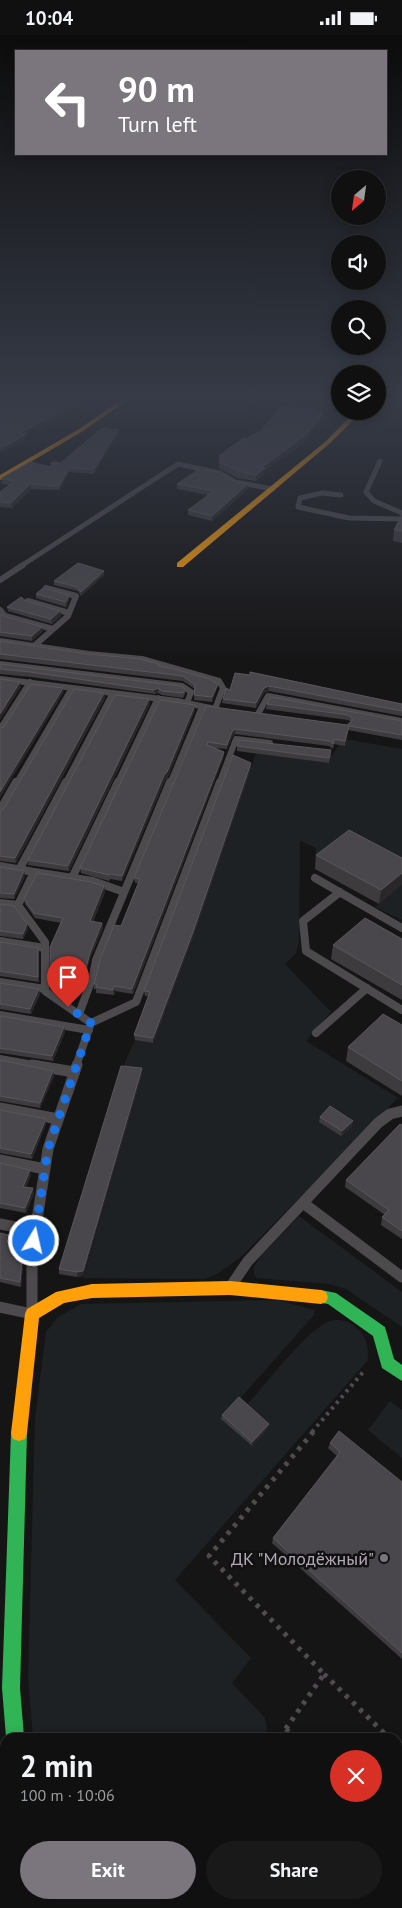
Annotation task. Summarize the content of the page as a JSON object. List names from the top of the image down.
{
  "places": ["ДК \"Молодёжный\""],
  "north": "bottom left",
  "page": {
    "status": "10:04",
    "turn": ["90 m", "Turn left"],
    "heading": ["2 min", "100 m · 10:06"],
    "buttons": ["Exit", "Share"]
  }
}
